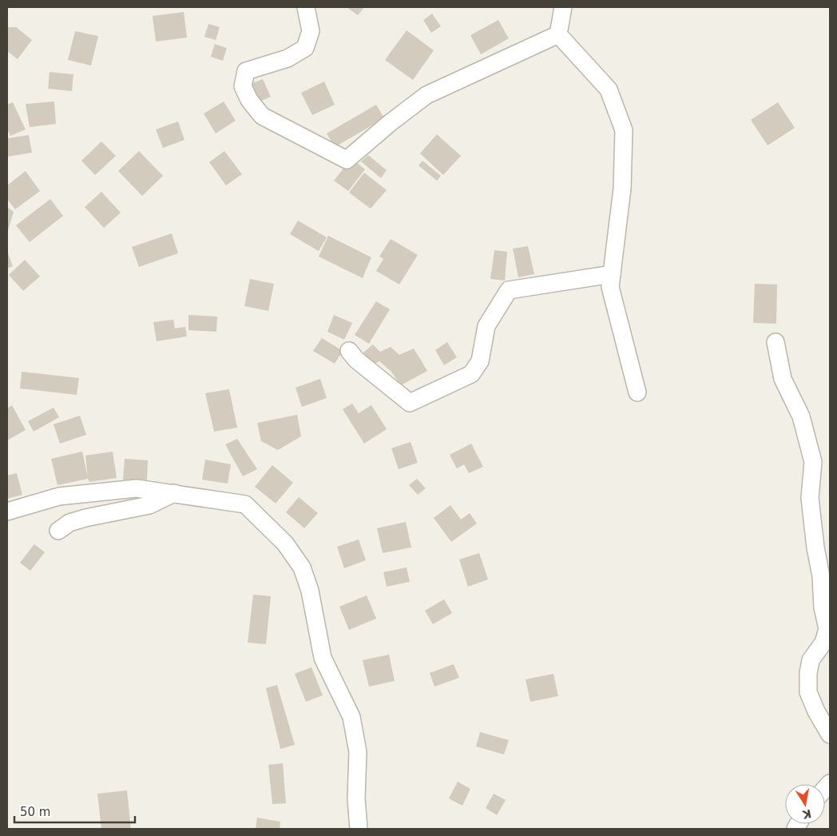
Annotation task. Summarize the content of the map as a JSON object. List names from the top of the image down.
{
  "scale_bar": "50 m",
  "north": "bottom"
}
